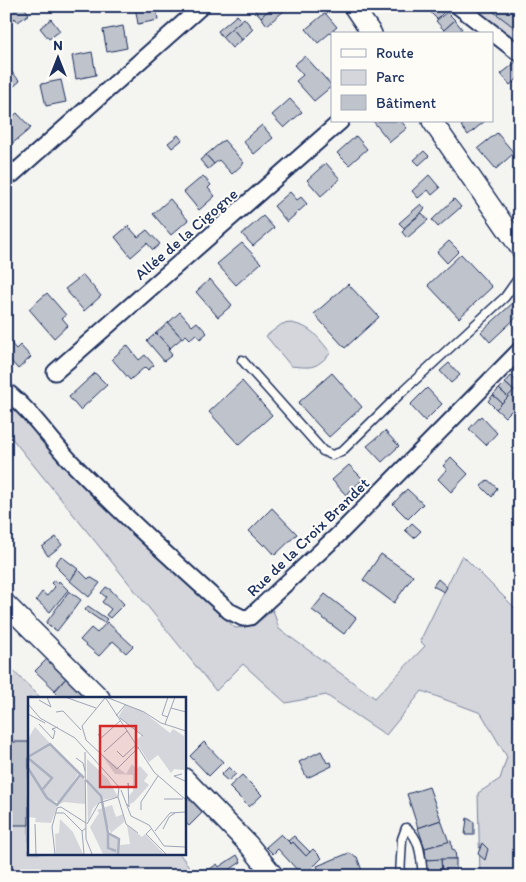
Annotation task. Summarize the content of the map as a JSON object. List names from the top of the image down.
{
  "streets": {
    "street": ["Allée de la Cigogne", "Rue de la Croix Brandet"]
  },
  "legend": ["Route", "Parc", "Bâtiment"],
  "north": "top"
}
